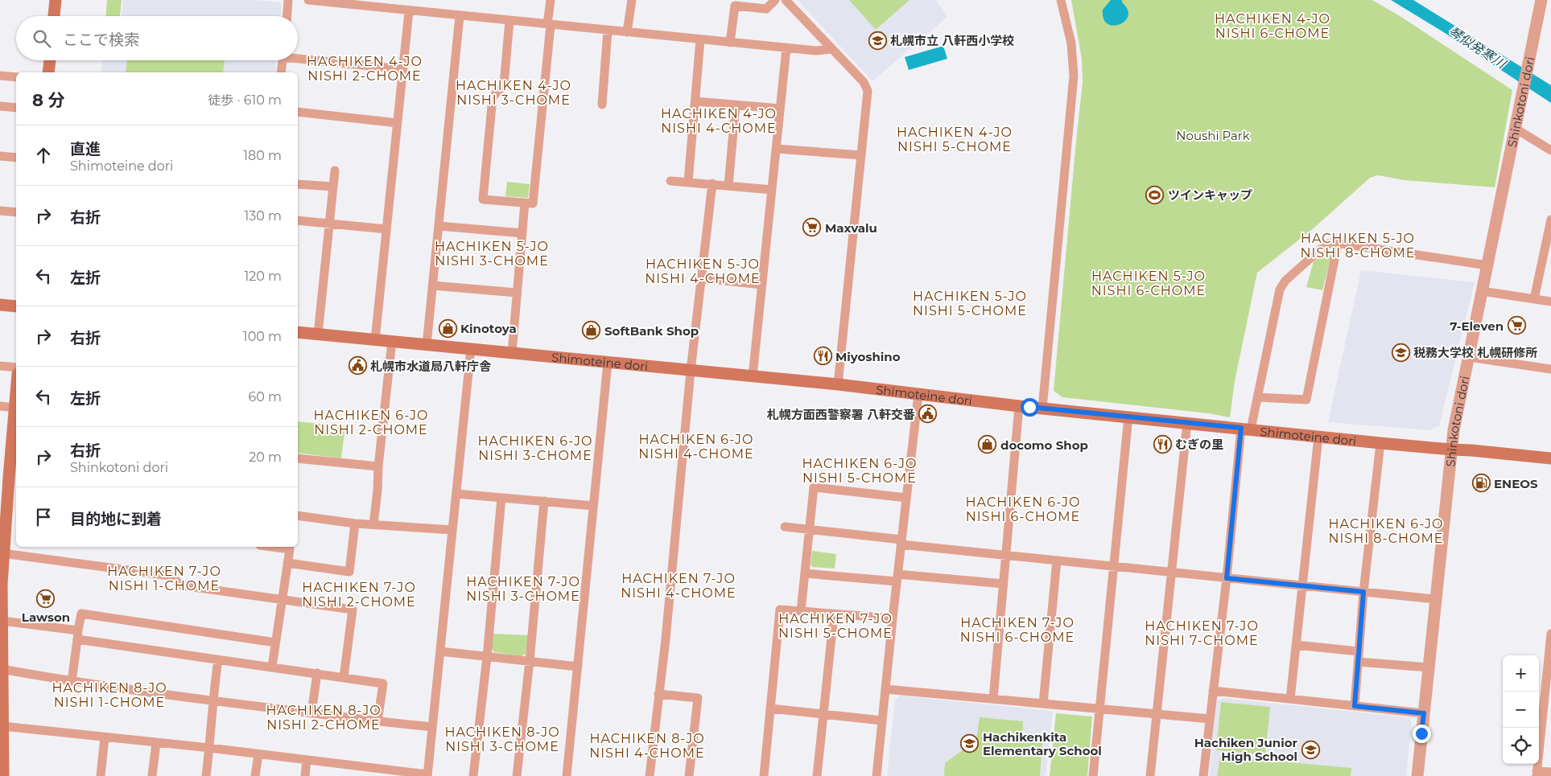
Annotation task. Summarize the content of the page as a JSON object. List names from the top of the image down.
{
  "streets": {
    "main road": ["Shimoteine dori"],
    "street": ["Shinkotoni dori"]
  },
  "crossings": [
    ["Shinkotoni dori", "Shimoteine dori"]
  ],
  "districts": [
    "HACHIKEN 4-JO NISHI 6-CHOME",
    "HACHIKEN 4-JO NISHI 2-CHOME",
    "HACHIKEN 4-JO NISHI 3-CHOME",
    "HACHIKEN 4-JO NISHI 4-CHOME",
    "HACHIKEN 4-JO NISHI 5-CHOME",
    "HACHIKEN 5-JO NISHI 8-CHOME",
    "HACHIKEN 5-JO NISHI 3-CHOME",
    "HACHIKEN 5-JO NISHI 4-CHOME",
    "HACHIKEN 5-JO NISHI 6-CHOME",
    "HACHIKEN 5-JO NISHI 5-CHOME",
    "HACHIKEN 6-JO NISHI 2-CHOME",
    "HACHIKEN 6-JO NISHI 4-CHOME",
    "HACHIKEN 6-JO NISHI 3-CHOME",
    "HACHIKEN 6-JO NISHI 5-CHOME",
    "HACHIKEN 6-JO NISHI 6-CHOME",
    "HACHIKEN 6-JO NISHI 8-CHOME",
    "HACHIKEN 7-JO NISHI 1-CHOME",
    "HACHIKEN 7-JO NISHI 4-CHOME",
    "HACHIKEN 7-JO NISHI 3-CHOME",
    "HACHIKEN 7-JO NISHI 2-CHOME",
    "HACHIKEN 7-JO NISHI 5-CHOME",
    "HACHIKEN 7-JO NISHI 6-CHOME",
    "HACHIKEN 7-JO NISHI 7-CHOME",
    "HACHIKEN 8-JO NISHI 1-CHOME",
    "HACHIKEN 8-JO NISHI 2-CHOME",
    "HACHIKEN 8-JO NISHI 3-CHOME",
    "HACHIKEN 8-JO NISHI 4-CHOME"
  ],
  "water": ["琴似発寒川"],
  "parks": ["Noushi Park"],
  "places": {
    "school or university": [
      "札幌市立 八軒西小学校",
      "税務大学校 札幌研修所",
      "Hachikenkita Elementary School",
      "Hachiken Junior High School"
    ],
    "sports": ["ツインキャップ"],
    "supermarket": ["Maxvalu", "7-Eleven", "Lawson"],
    "shop": ["Kinotoya", "SoftBank Shop", "docomo Shop"],
    "restaurant": ["Miyoshino", "むぎの里"],
    "public building": ["札幌市水道局八軒庁舎", "札幌方面西警察署 八軒交番"],
    "fuel station": ["ENEOS"]
  },
  "page": {
    "search": "ここで検索",
    "heading": ["8 分", "徒歩 · 610 m"],
    "list": [
      ["直進", "Shimoteine dori", "180 m"],
      ["右折", "130 m"],
      ["左折", "120 m"],
      ["右折", "100 m"],
      ["左折", "60 m"],
      ["右折", "Shinkotoni dori", "20 m"],
      "目的地に到着"
    ],
    "map_buttons": ["+", "−"]
  }
}
